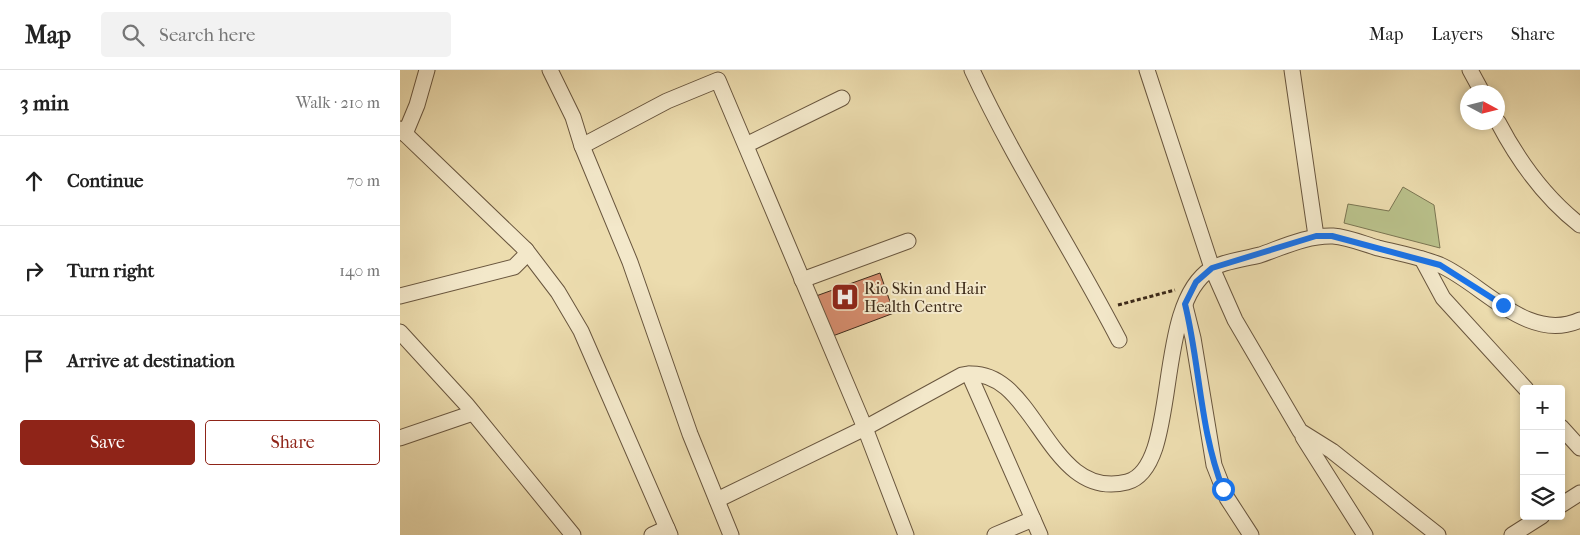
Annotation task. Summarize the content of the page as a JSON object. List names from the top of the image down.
{
  "places": {
    "hospital": ["Rio Skin and Hair Health Centre"]
  },
  "north": "right",
  "page": {
    "header": "Map",
    "search": "Search here",
    "nav": ["Map", "Layers", "Share"],
    "heading": ["3 min", "Walk · 210 m"],
    "list": [
      ["Continue", "70 m"],
      ["Turn right", "140 m"],
      "Arrive at destination"
    ],
    "map_buttons": ["+", "−"],
    "buttons": ["Save", "Share"]
  }
}
